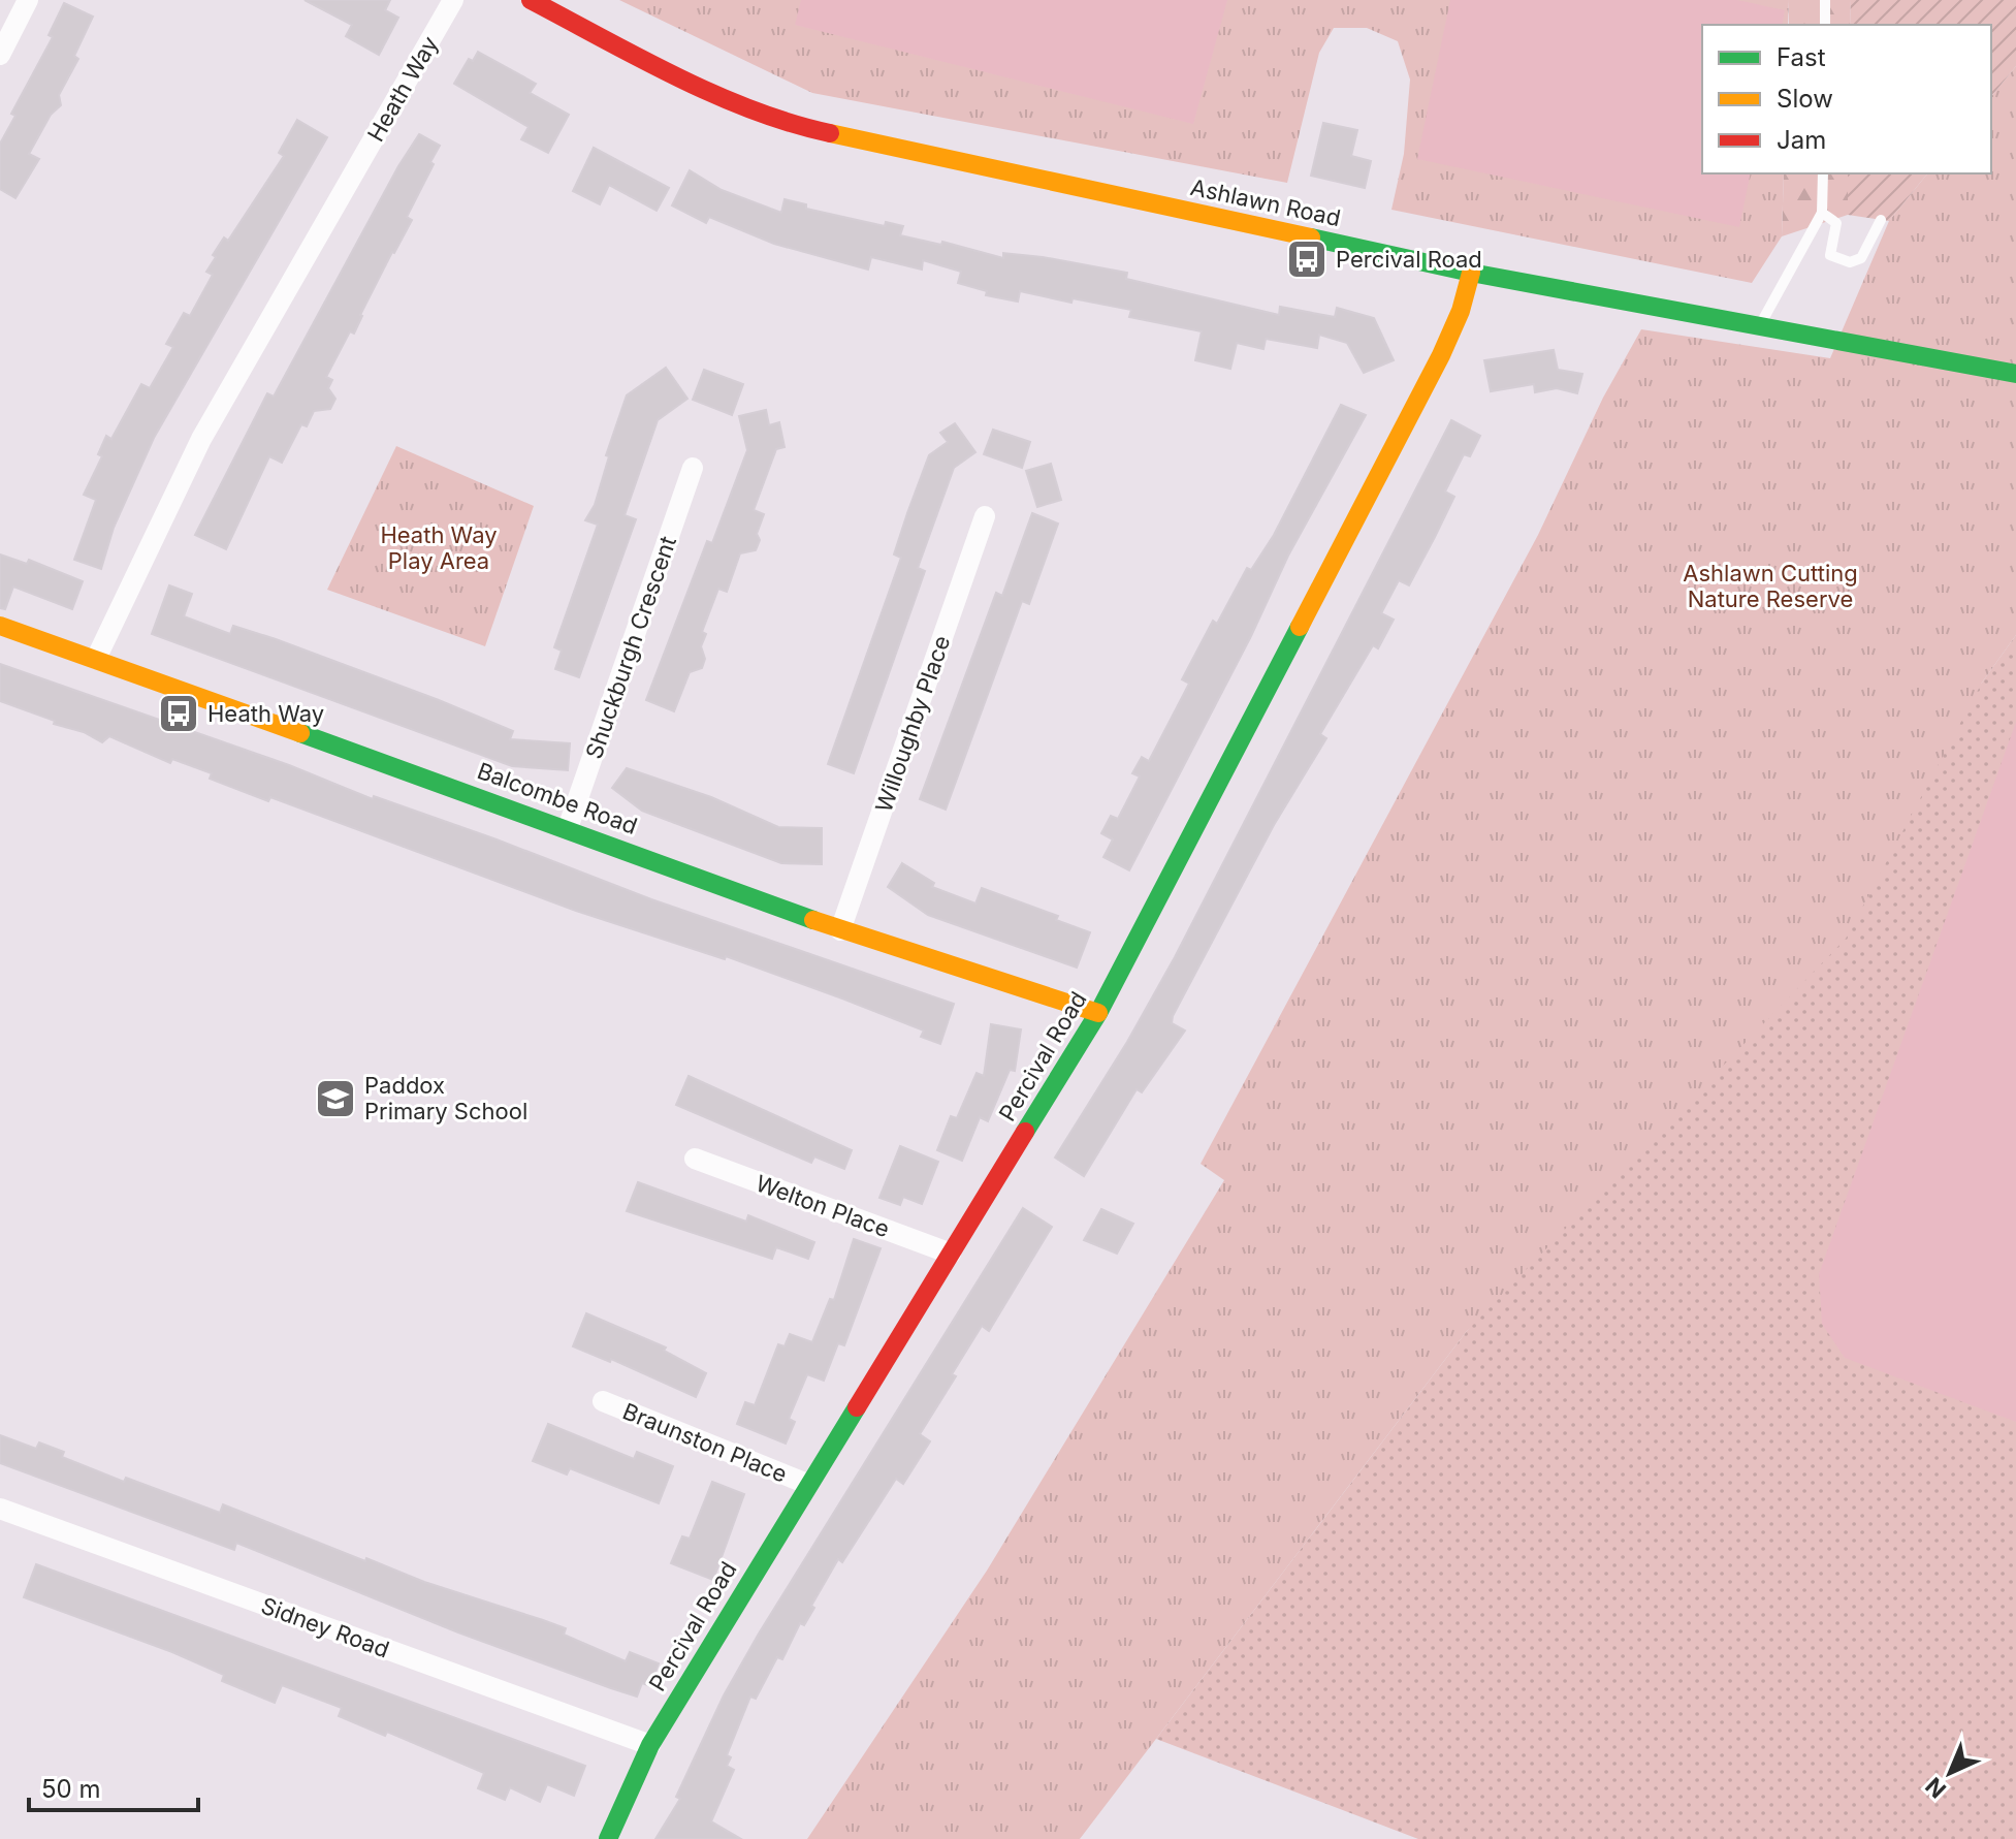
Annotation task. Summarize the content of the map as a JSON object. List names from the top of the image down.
{
  "streets": {
    "street": [
      "Heath Way",
      "Ashlawn Road",
      "Shuckburgh Crescent",
      "Willoughby Place",
      "Balcombe Road",
      "Percival Road",
      "Welton Place",
      "Braunston Place",
      "Sidney Road"
    ]
  },
  "crossings": [
    ["Heath Way", "Balcombe Road"],
    ["Ashlawn Road", "Percival Road"],
    ["Shuckburgh Crescent", "Balcombe Road"],
    ["Willoughby Place", "Balcombe Road"],
    ["Balcombe Road", "Percival Road"],
    ["Percival Road", "Welton Place"],
    ["Percival Road", "Braunston Place"],
    ["Percival Road", "Sidney Road"]
  ],
  "parks": ["Heath Way Play Area", "Ashlawn Cutting Nature Reserve"],
  "places": {
    "bus stop": ["Percival Road", "Heath Way"],
    "school or university": ["Paddox Primary School"]
  },
  "legend": ["Fast", "Slow", "Jam"],
  "scale_bar": "50 m",
  "north": "bottom left"
}
